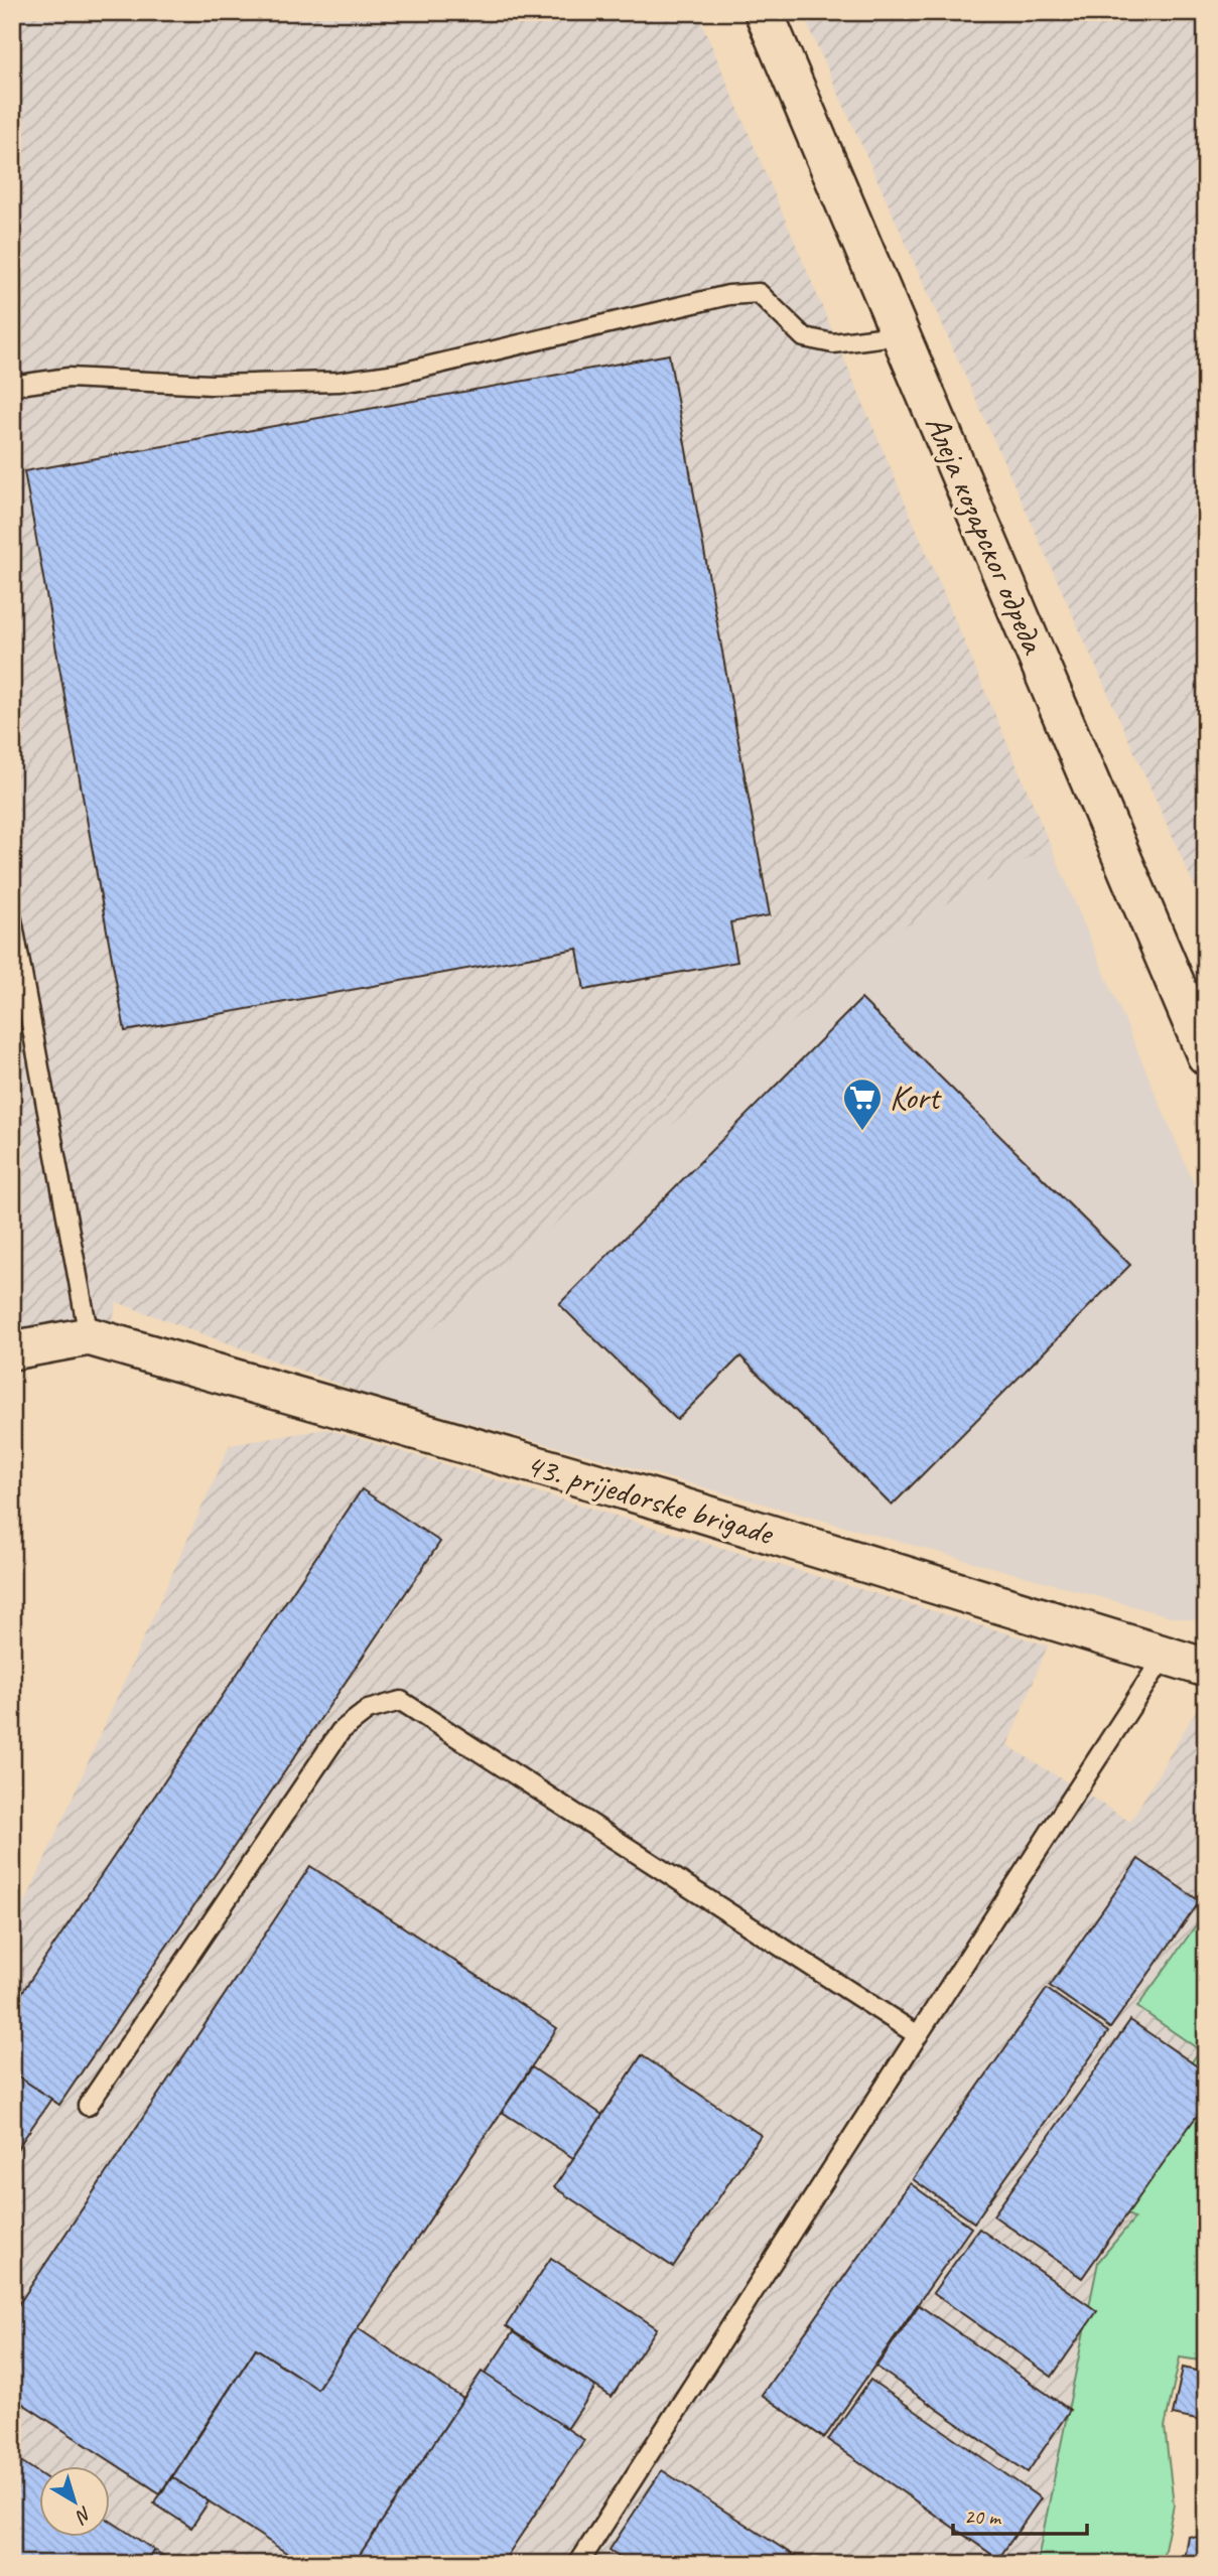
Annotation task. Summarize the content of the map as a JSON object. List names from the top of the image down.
{
  "streets": {
    "street": ["Алеја козарског одреда", "43. prijedorske brigade"]
  },
  "places": {
    "supermarket": ["Kort"]
  },
  "scale_bar": "20 m",
  "north": "bottom right"
}
